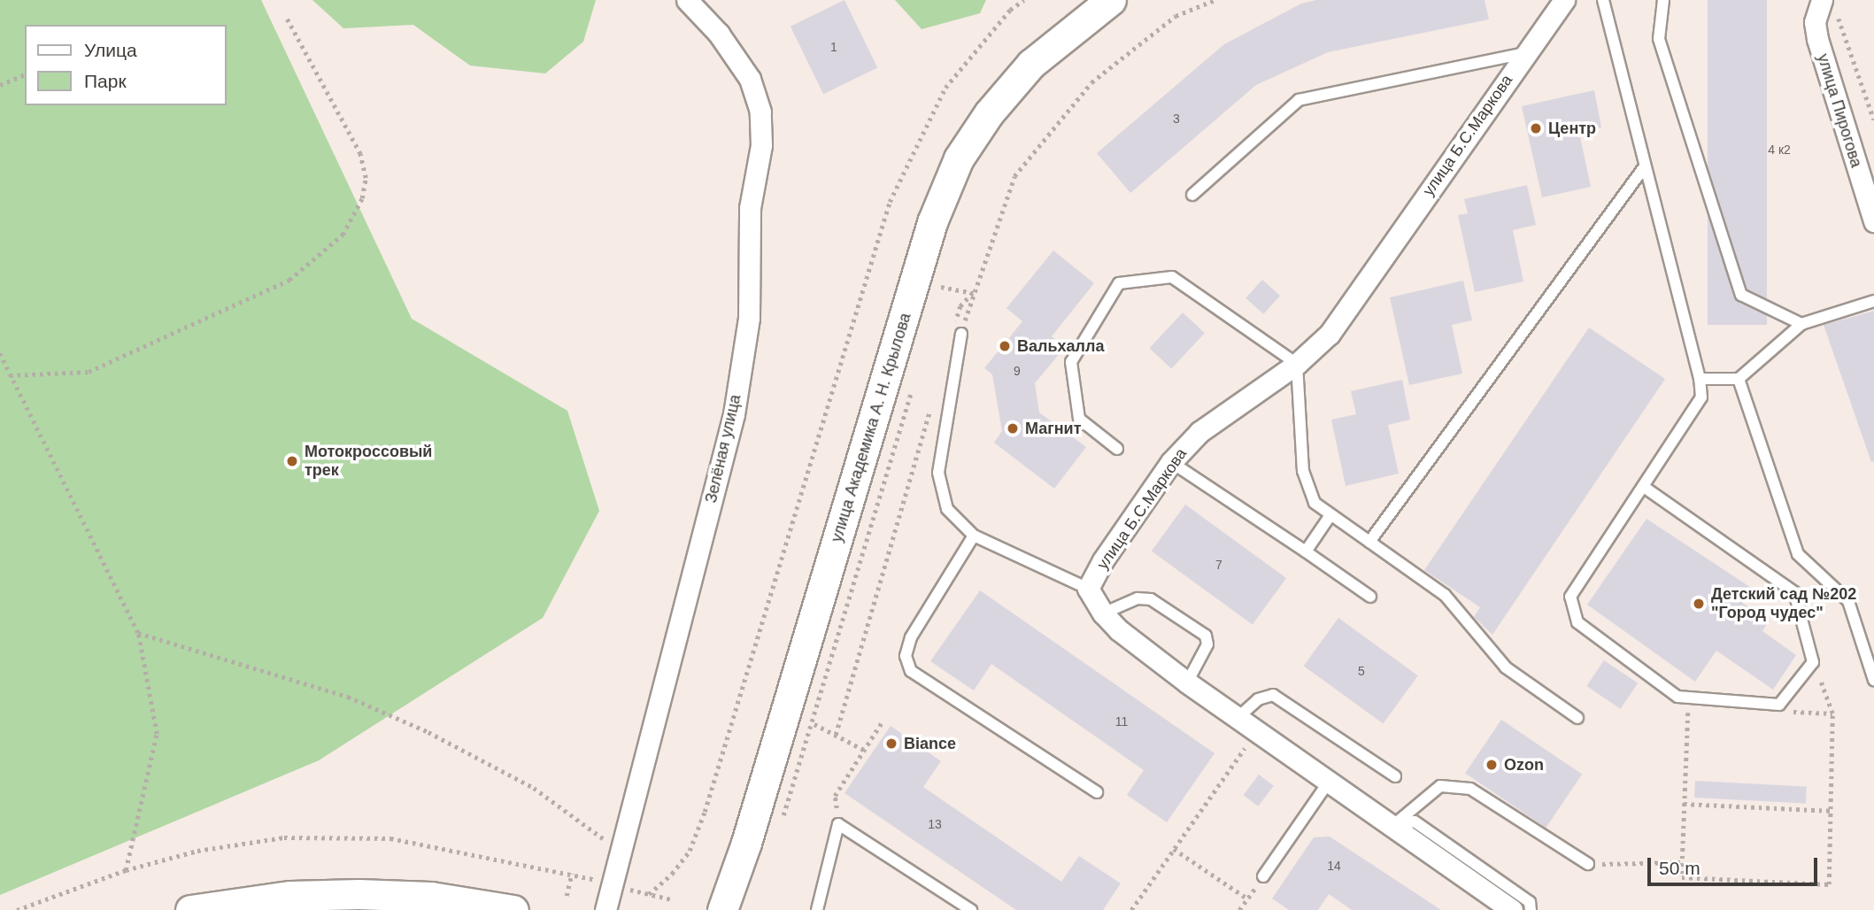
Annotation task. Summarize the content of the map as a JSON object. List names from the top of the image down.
{
  "streets": {
    "main road": ["улица Академика А. Н. Крылова"],
    "street": ["улица Пирогова", "улица Б.С.Маркова", "Зелёная улица"]
  },
  "places": [
    "Центр",
    "Вальхалла",
    "Магнит",
    "Мотокроссовый трек",
    "Детский сад №202 \"Город чудес\"",
    "Biance",
    "Ozon"
  ],
  "house_numbers": [
    "1",
    "3",
    "4 к2",
    "9",
    "7",
    "5",
    "11",
    "13",
    "14"
  ],
  "legend": ["Улица", "Парк"],
  "scale_bar": "50 m"
}
